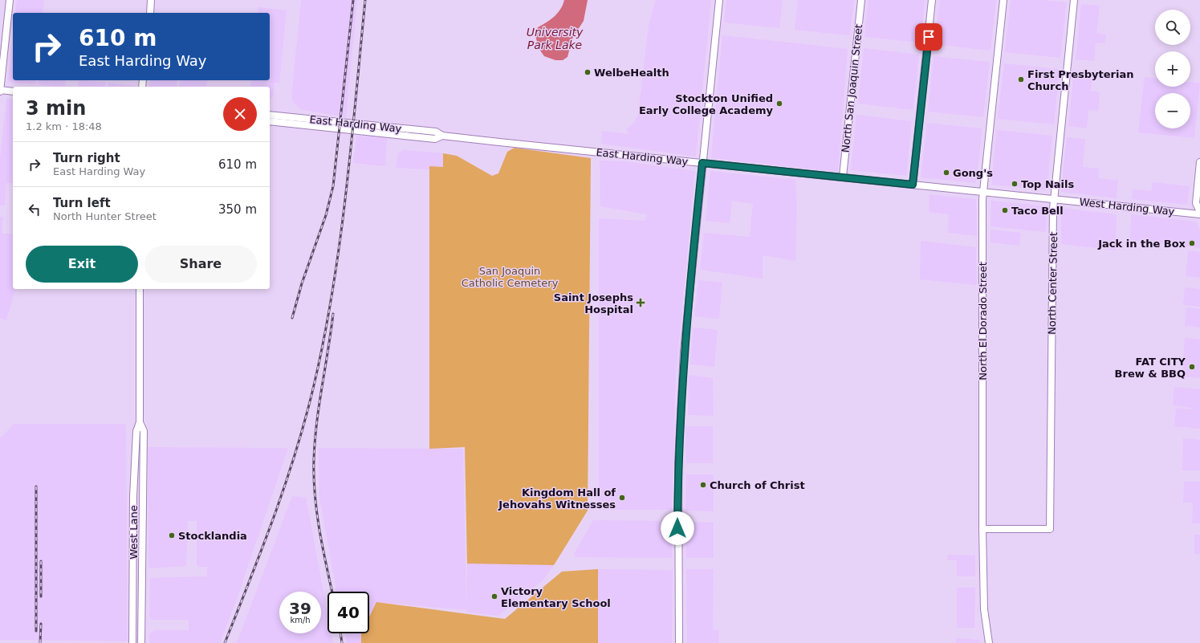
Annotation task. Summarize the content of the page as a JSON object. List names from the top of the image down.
{
  "streets": {
    "street": [
      "North San Joaquin Street",
      "East Harding Way",
      "West Harding Way",
      "North Center Street",
      "North El Dorado Street",
      "West Lane"
    ]
  },
  "crossings": [
    ["North San Joaquin Street", "East Harding Way"],
    ["East Harding Way", "West Harding Way"],
    ["East Harding Way", "North Center Street"],
    ["East Harding Way", "North El Dorado Street"],
    ["West Harding Way", "North Center Street"],
    ["North Center Street", "North El Dorado Street"]
  ],
  "water": ["University Park Lake"],
  "parks": ["San Joaquin Catholic Cemetery"],
  "places": {
    "other": [
      "WelbeHealth",
      "First Presbyterian Church",
      "Stockton Unified Early College Academy",
      "Gong's",
      "Top Nails",
      "Taco Bell",
      "Jack in the Box",
      "FAT CITY Brew & BBQ",
      "Church of Christ",
      "Kingdom Hall of Jehovahs Witnesses",
      "Stocklandia",
      "Victory Elementary School"
    ],
    "health": ["Saint Josephs Hospital"]
  },
  "page": {
    "map_buttons": ["+", "−"],
    "turn": ["610 m", "East Harding Way"],
    "heading": ["3 min", "1.2 km · 18:48"],
    "list": [
      {
        "name": "Turn right",
        "note": "East Harding Way",
        "value": "610 m"
      },
      {
        "name": "Turn left",
        "note": "North Hunter Street",
        "value": "350 m"
      }
    ],
    "buttons": ["Exit", "Share"],
    "speed": "39 km/h",
    "limit": "40"
  }
}
